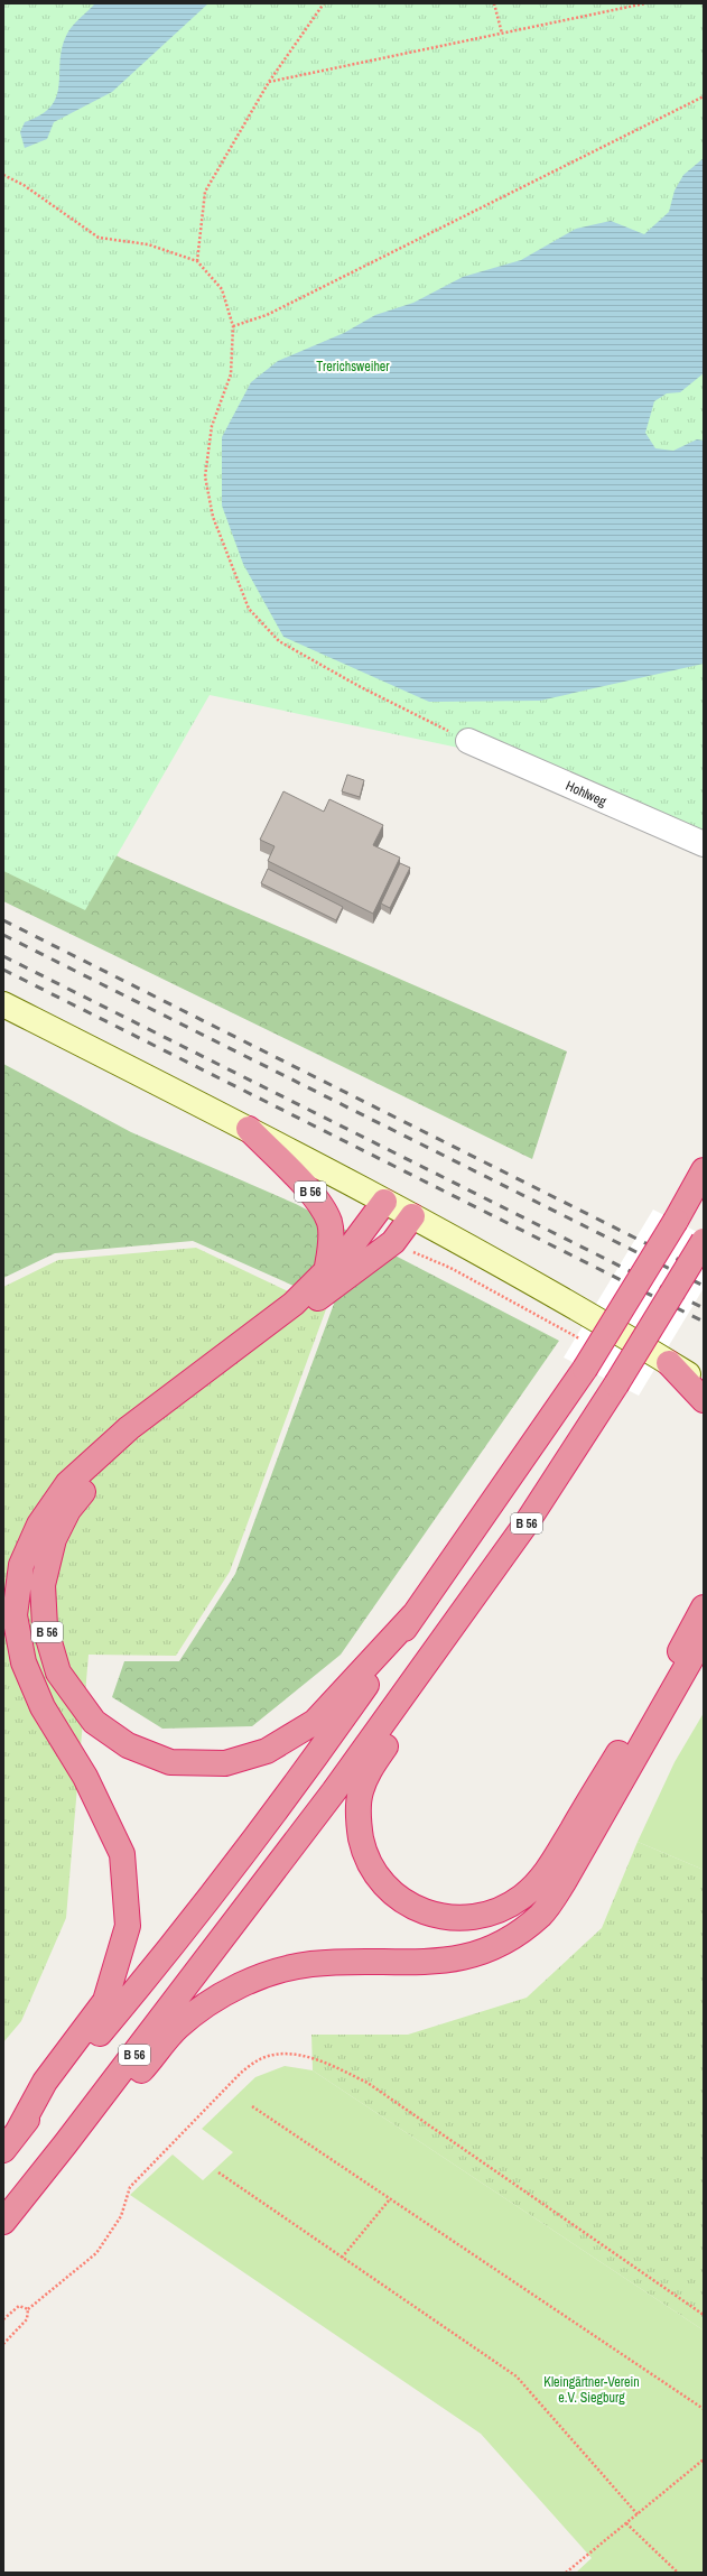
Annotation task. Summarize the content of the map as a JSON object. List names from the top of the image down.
{
  "streets": {
    "highway": ["B 56"],
    "street": ["Hohlweg"]
  },
  "parks": ["Trerichsweiher", "Kleingärtner-Verein e.V. Siegburg"]
}
